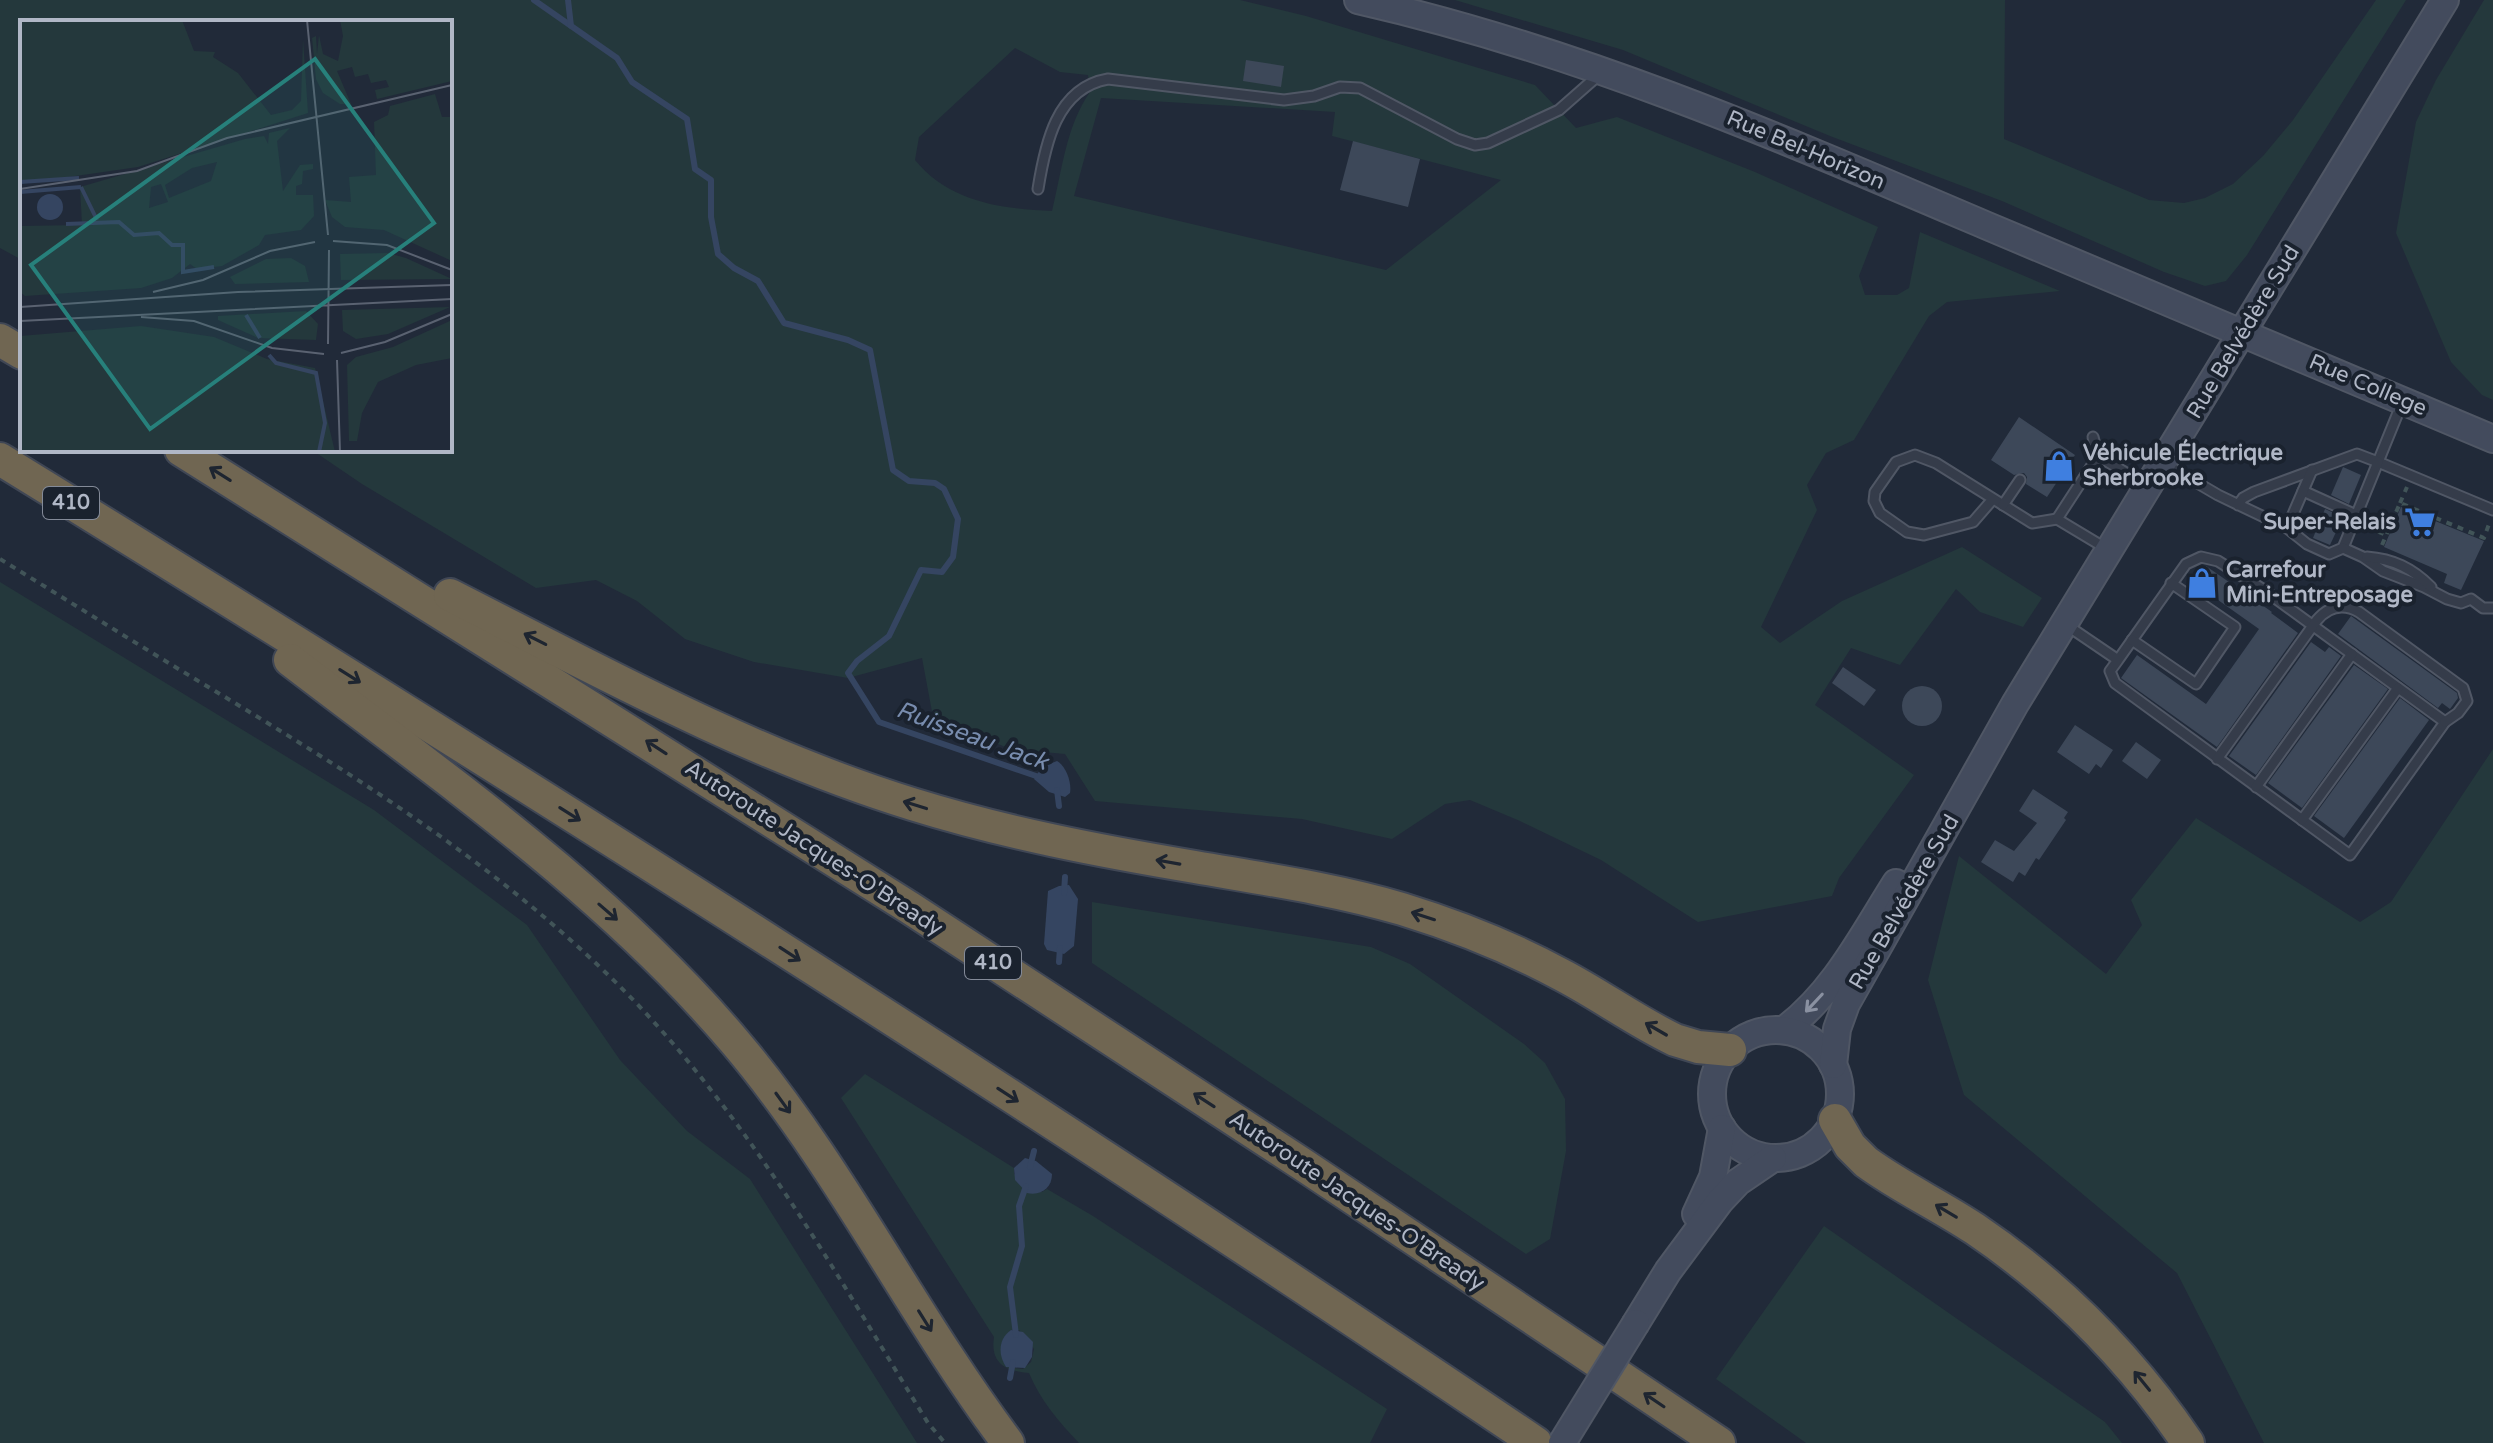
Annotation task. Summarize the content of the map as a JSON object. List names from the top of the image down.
{
  "streets": {
    "highway": ["410", "Autoroute Jacques-O'Bready"],
    "street": ["Rue Bel-Horizon", "Rue Belvédère Sud", "Rue College"]
  },
  "crossings": [
    ["Rue Bel-Horizon", "Rue Belvédère Sud"],
    ["Rue Bel-Horizon", "Rue College"],
    ["Rue Belvédère Sud", "Rue College"]
  ],
  "water": ["Ruisseau Jack"],
  "places": {
    "shop": ["Véhicule Électrique Sherbrooke", "Carrefour Mini-Entreposage"],
    "supermarket": ["Super-Relais"]
  }
}
